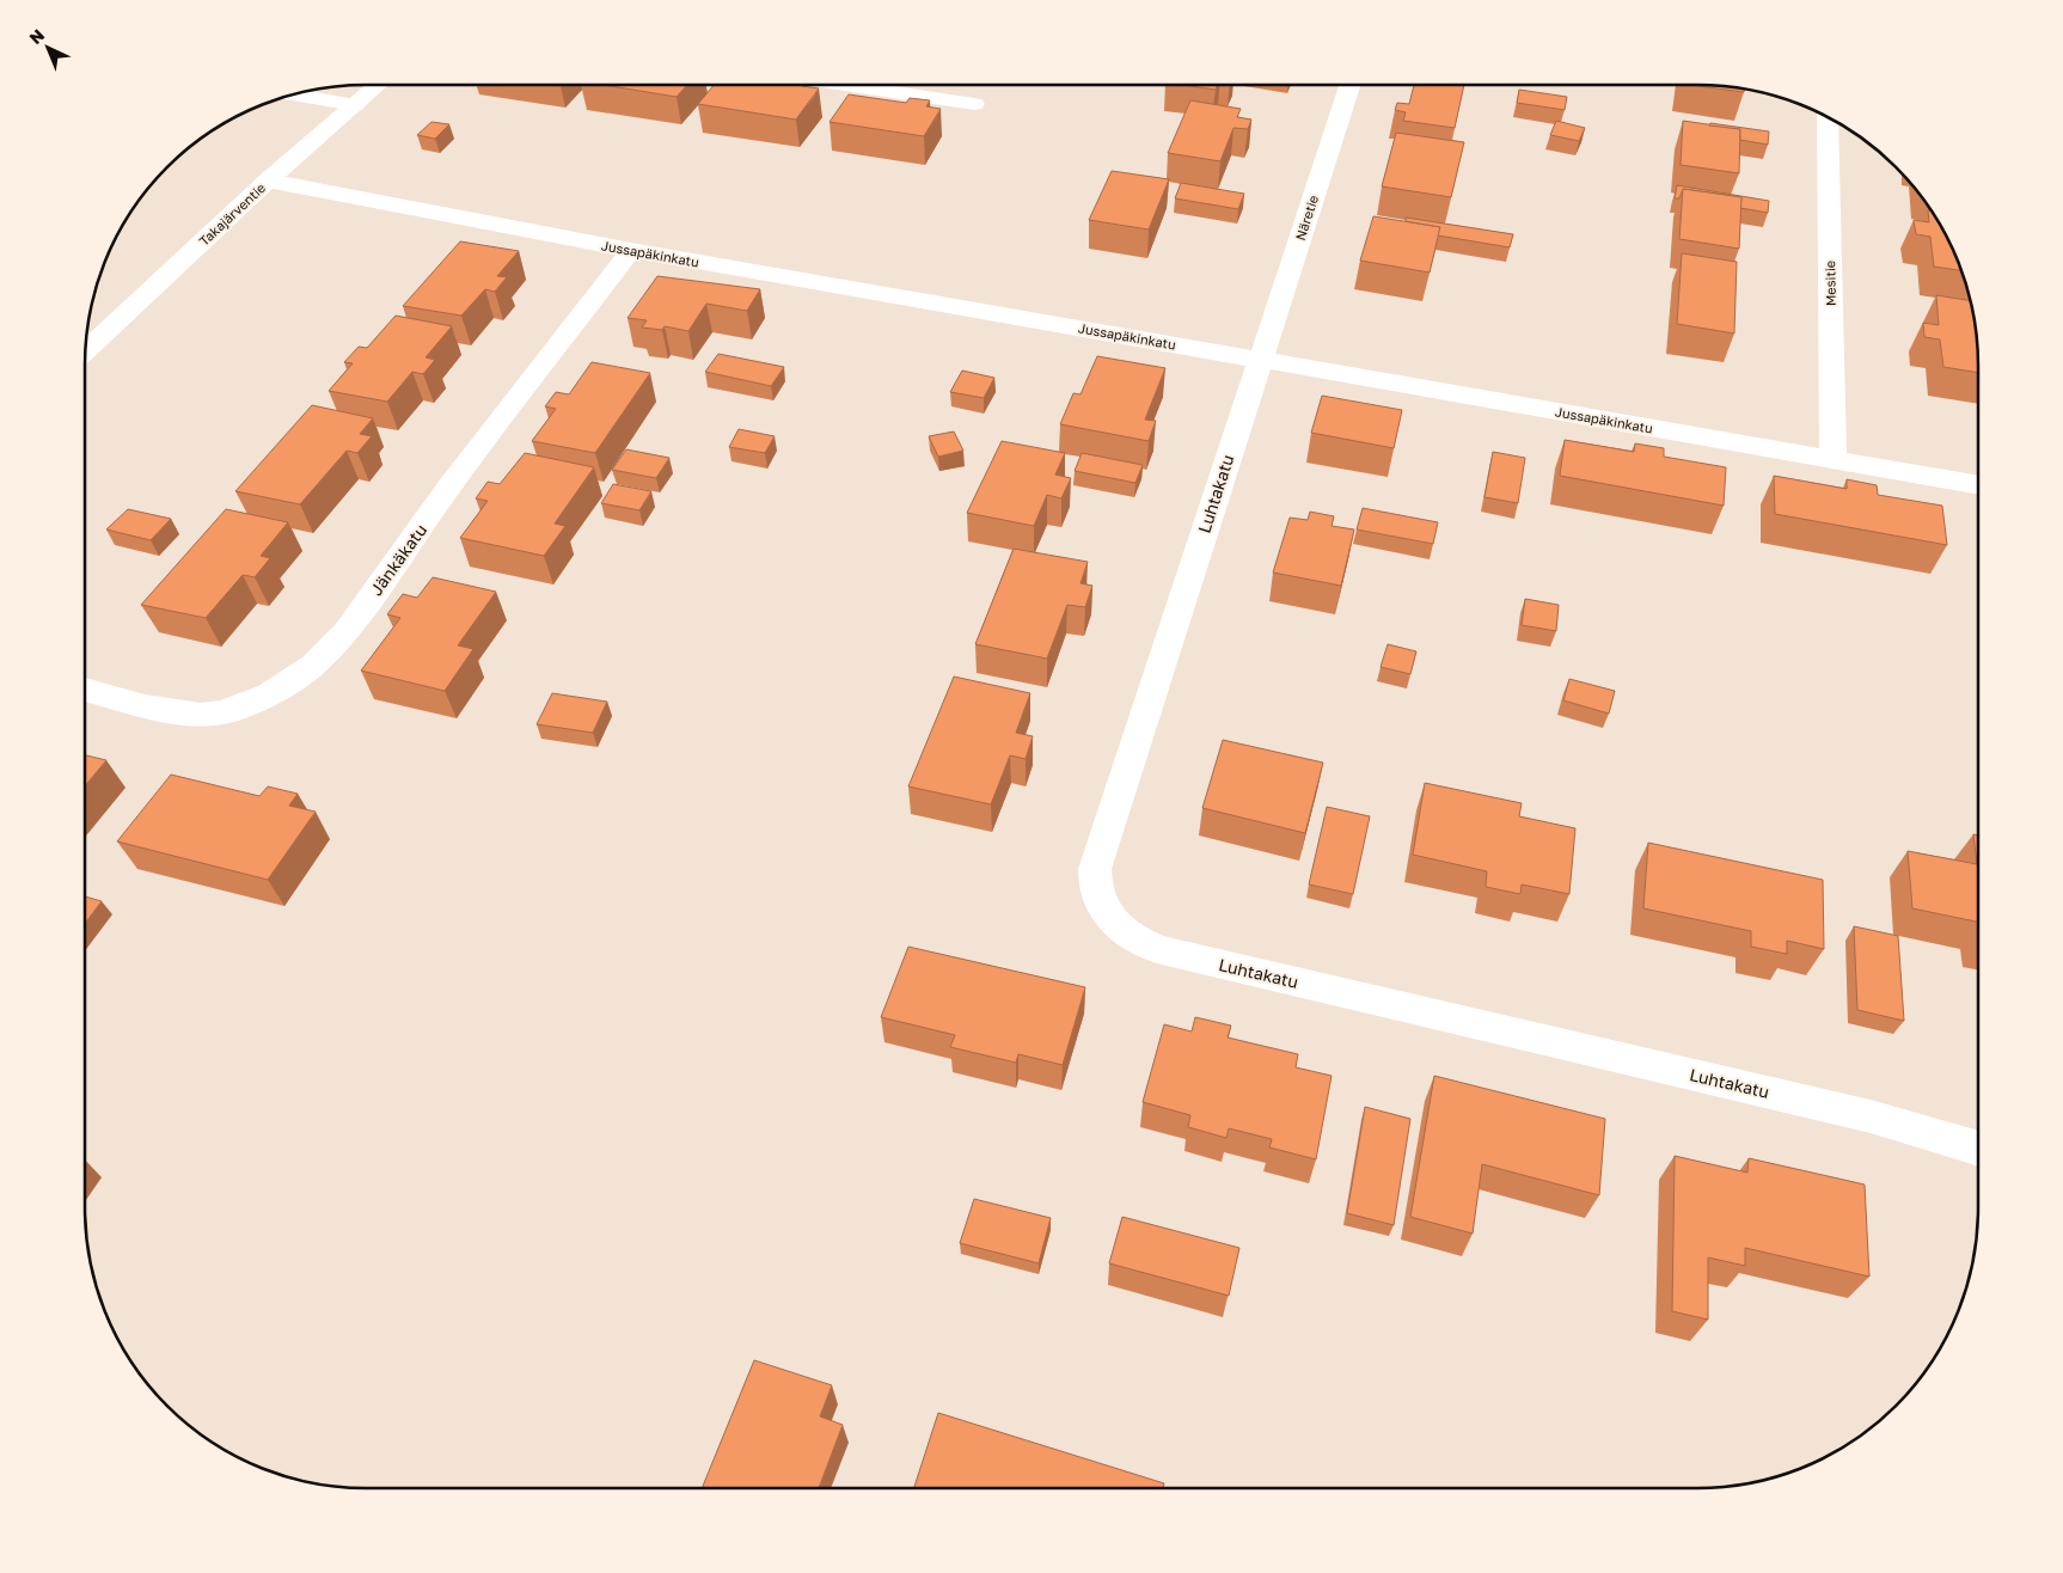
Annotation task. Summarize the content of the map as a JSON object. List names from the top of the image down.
{
  "streets": {
    "street": [
      "Takajärventie",
      "Näretie",
      "Jussapäkinkatu",
      "Mesitie",
      "Luhtakatu",
      "Jänkäkatu"
    ]
  },
  "crossings": [
    ["Takajärventie", "Jussapäkinkatu"],
    ["Näretie", "Jussapäkinkatu"],
    ["Näretie", "Luhtakatu"],
    ["Jussapäkinkatu", "Mesitie"],
    ["Jussapäkinkatu", "Luhtakatu"],
    ["Jussapäkinkatu", "Jänkäkatu"]
  ],
  "north": "top left"
}
